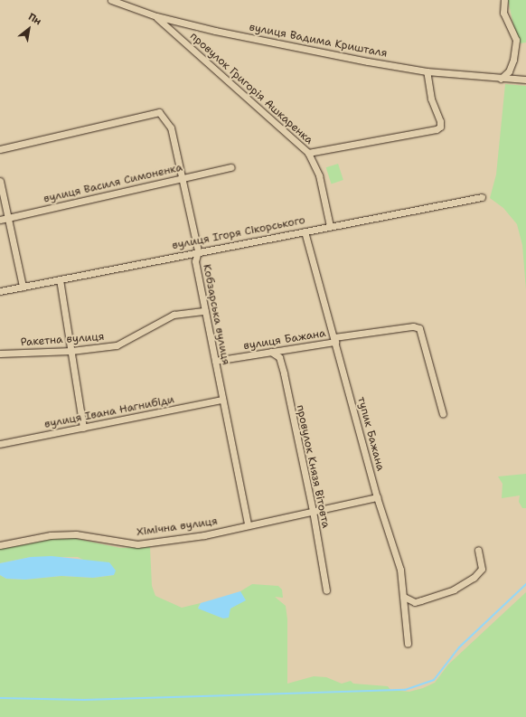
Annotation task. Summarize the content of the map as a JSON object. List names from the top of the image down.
{
  "streets": {
    "street": [
      "вулиця Вадима Кришталя",
      "провулок Григорія Ашкаренка",
      "вулиця Василя Симоненка",
      "вулиця Ігоря Сікорського",
      "Кобзарська вулиця",
      "Ракетна вулиця",
      "вулиця Бажана",
      "вулиця Івана Нагнибіди",
      "тупик Бажана",
      "провулок Князя Вітовта",
      "Хімічна вулиця"
    ]
  },
  "crossings": [
    ["вулиця Вадима Кришталя", "провулок Григорія Ашкаренка"],
    ["провулок Григорія Ашкаренка", "вулиця Ігоря Сікорського"],
    ["вулиця Василя Симоненка", "Кобзарська вулиця"],
    ["вулиця Ігоря Сікорського", "Кобзарська вулиця"],
    ["вулиця Ігоря Сікорського", "тупик Бажана"],
    ["Кобзарська вулиця", "Ракетна вулиця"],
    ["Кобзарська вулиця", "вулиця Бажана"],
    ["Кобзарська вулиця", "вулиця Івана Нагнибіди"],
    ["Кобзарська вулиця", "Хімічна вулиця"],
    ["вулиця Бажана", "тупик Бажана"],
    ["вулиця Бажана", "провулок Князя Вітовта"],
    ["тупик Бажана", "Хімічна вулиця"],
    ["провулок Князя Вітовта", "Хімічна вулиця"]
  ],
  "north": "top right"
}
